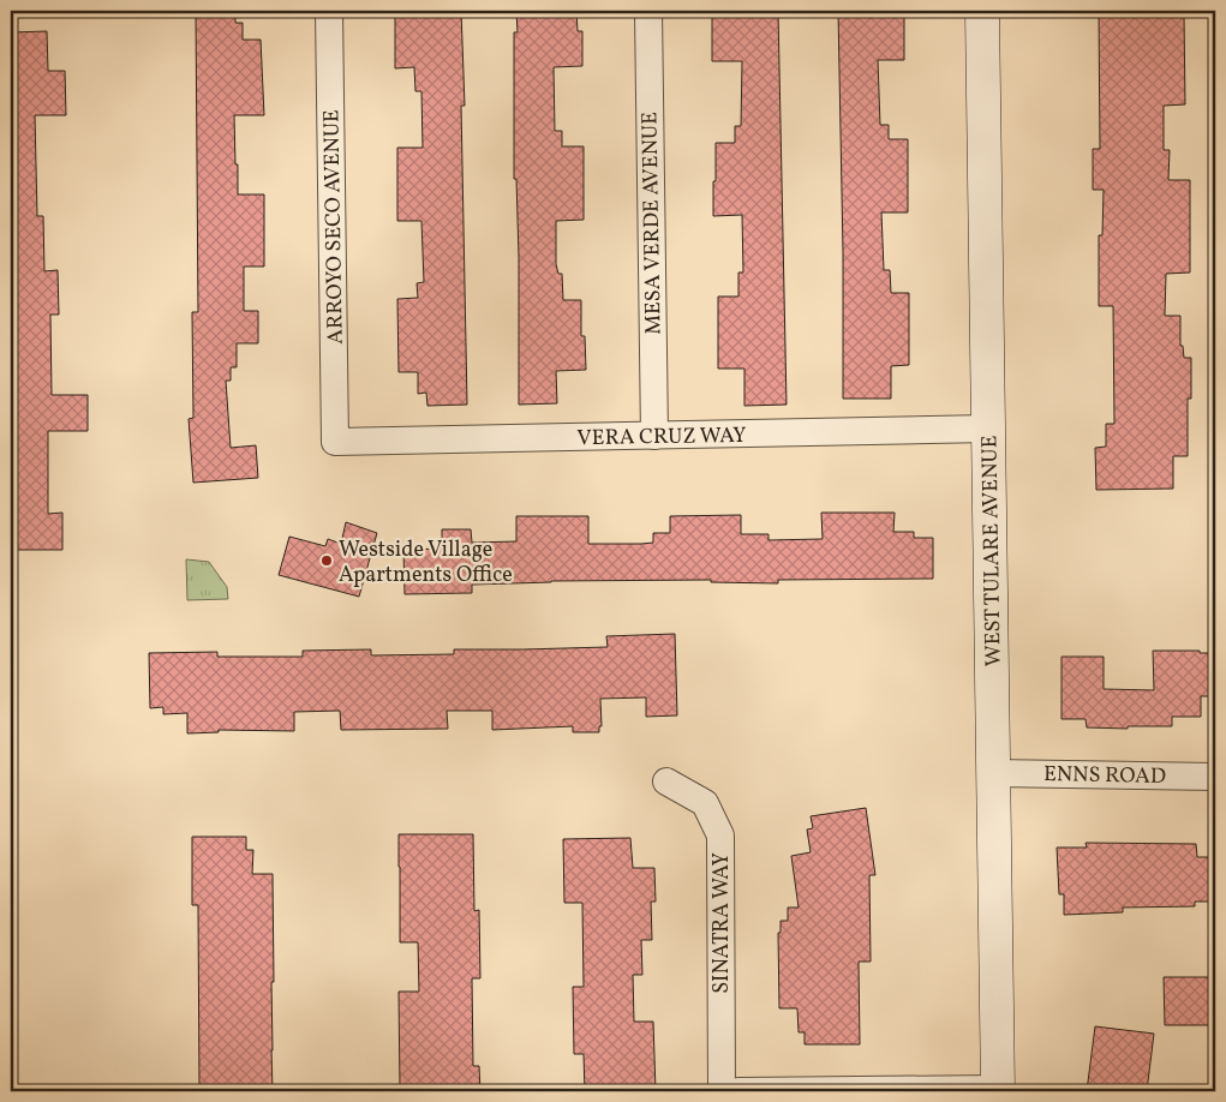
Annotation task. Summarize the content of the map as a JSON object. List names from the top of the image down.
{
  "streets": {
    "street": [
      "MESA VERDE AVENUE",
      "ARROYO SECO AVENUE",
      "VERA CRUZ WAY",
      "WEST TULARE AVENUE",
      "ENNS ROAD",
      "SINATRA WAY"
    ]
  },
  "crossings": [
    ["MESA VERDE AVENUE", "VERA CRUZ WAY"],
    ["ARROYO SECO AVENUE", "VERA CRUZ WAY"],
    ["VERA CRUZ WAY", "WEST TULARE AVENUE"],
    ["WEST TULARE AVENUE", "ENNS ROAD"]
  ],
  "places": ["Westside Village Apartments Office"]
}
